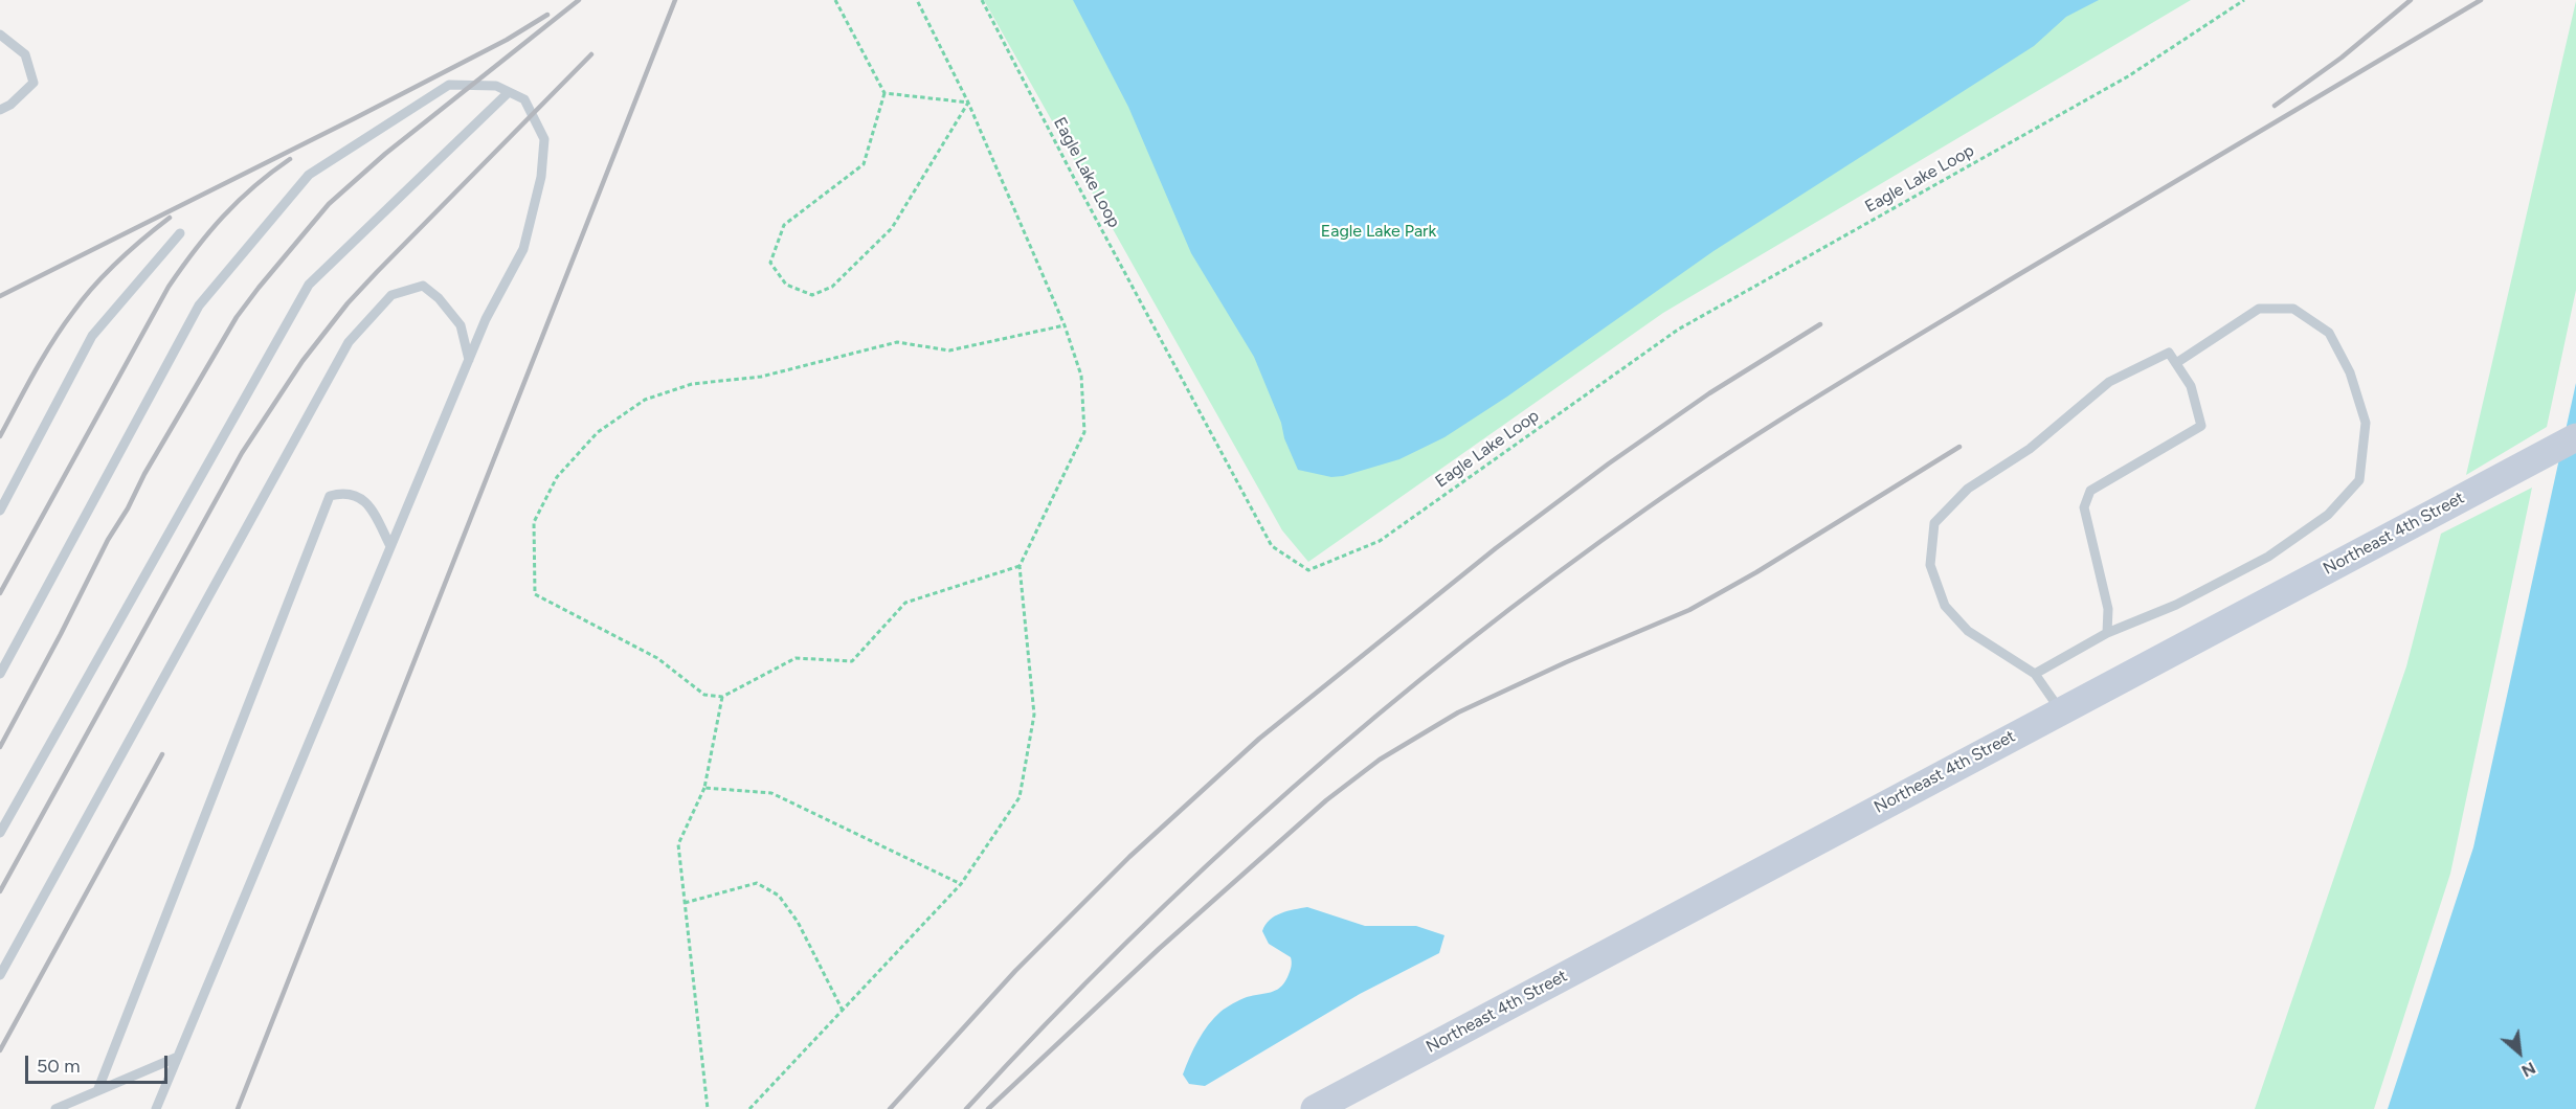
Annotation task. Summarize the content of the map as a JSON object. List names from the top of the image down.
{
  "streets": {
    "street": ["Northeast 4th Street"],
    "path": ["Eagle Lake Loop"]
  },
  "parks": ["Eagle Lake Park"],
  "scale_bar": "50 m",
  "north": "bottom right"
}
